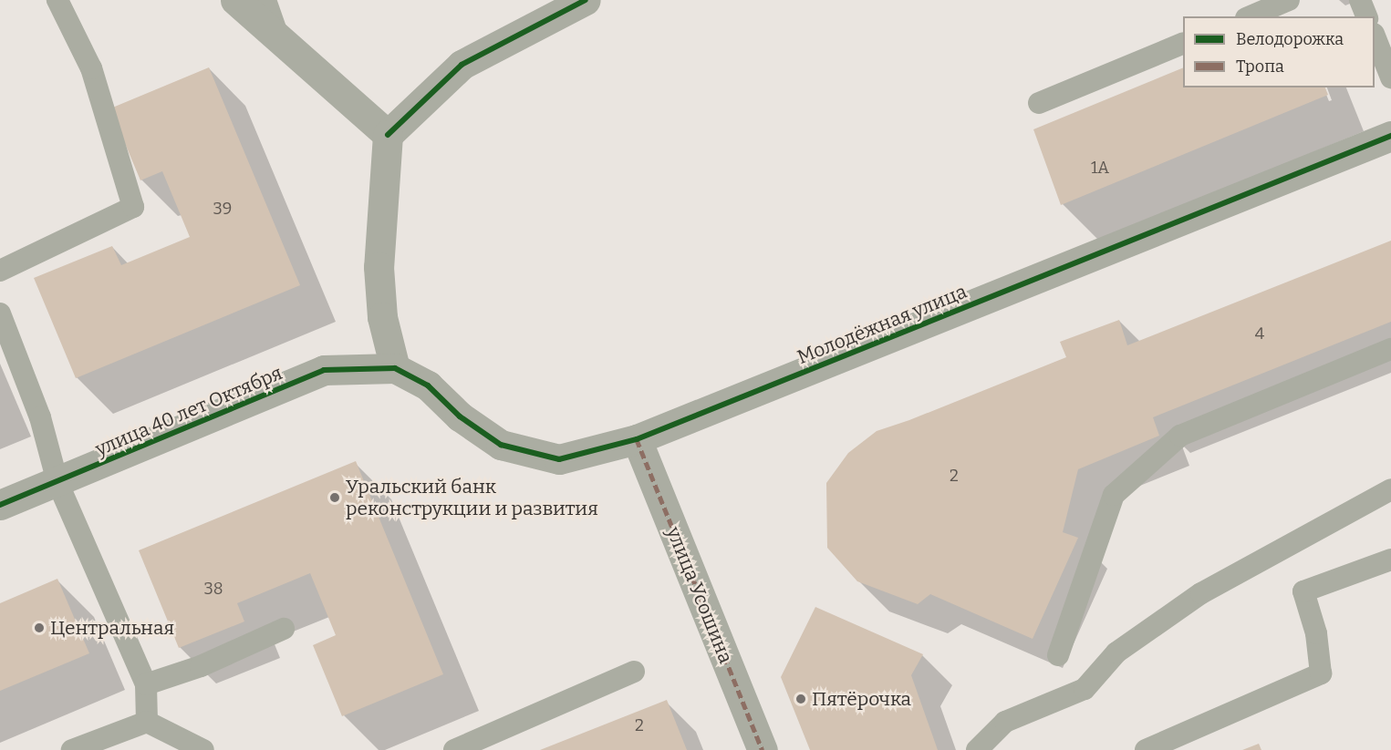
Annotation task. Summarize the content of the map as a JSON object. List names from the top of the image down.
{
  "streets": {
    "street": ["Молодёжная улица", "улица 40 лет Октября", "улица Усошина"]
  },
  "crossings": [
    ["Молодёжная улица", "улица 40 лет Октября"],
    ["Молодёжная улица", "улица Усошина"]
  ],
  "places": ["Уральский банк реконструкции и развития", "Центральная", "Пятёрочка"],
  "house_numbers": [
    "1А",
    "39",
    "4",
    "2",
    "38",
    "2"
  ],
  "legend": ["Велодорожка", "Тропа"]
}
